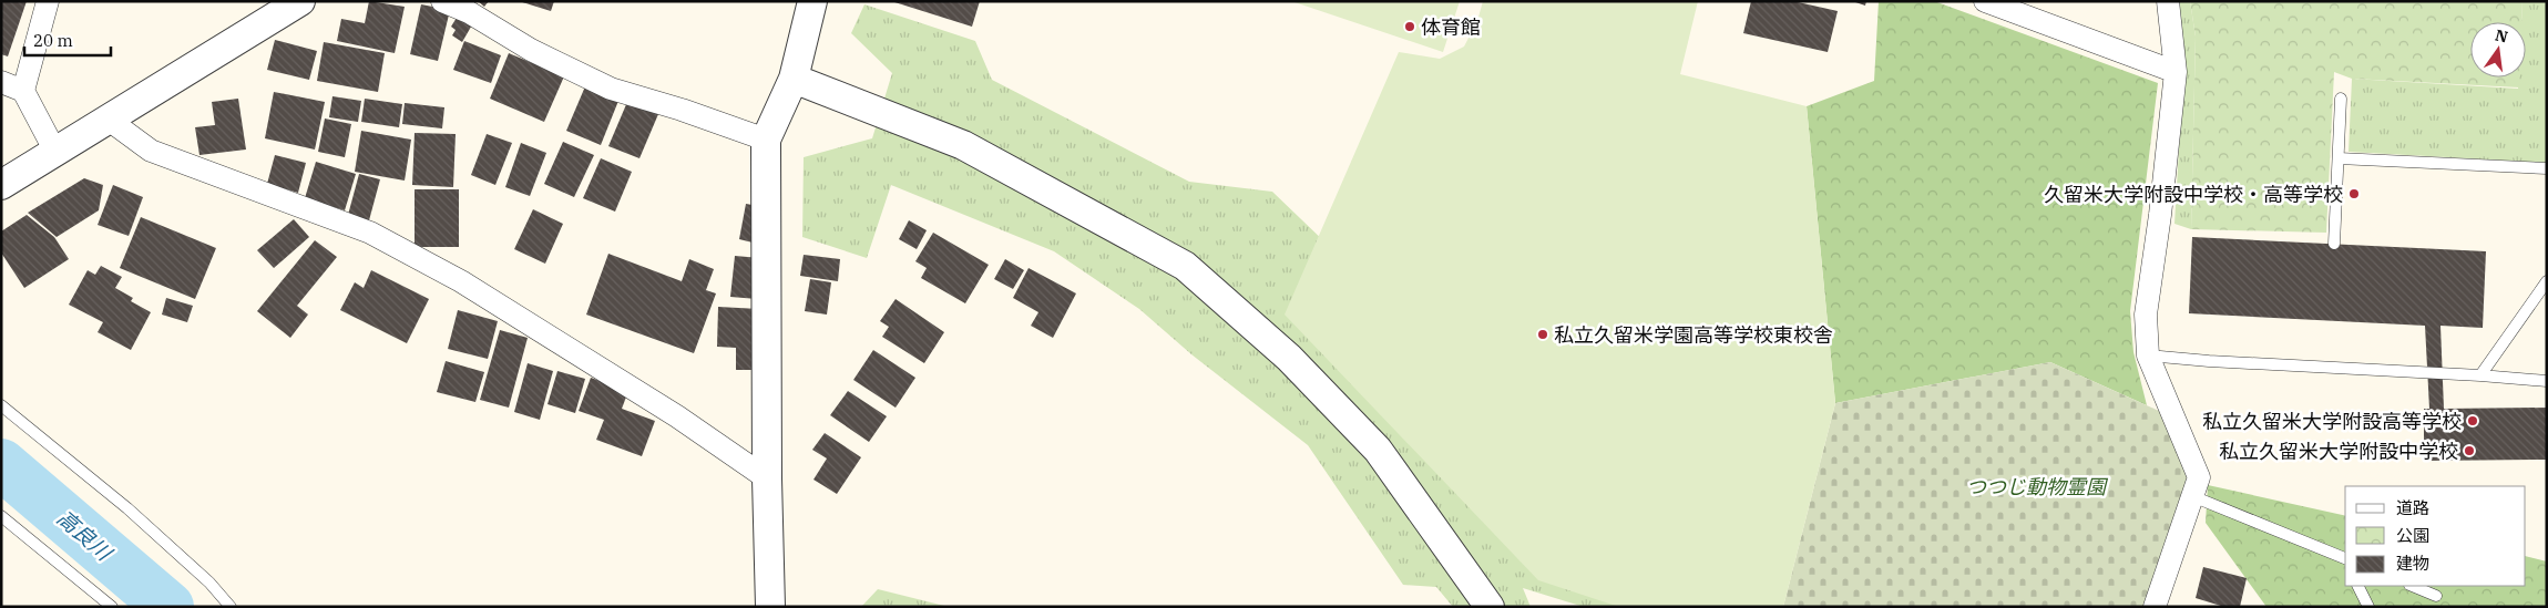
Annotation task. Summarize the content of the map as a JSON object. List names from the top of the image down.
{
  "water": ["高良川"],
  "parks": ["つつじ動物霊園"],
  "places": [
    "体育館",
    "久留米大学附設中学校・高等学校",
    "私立久留米学園高等学校東校舎",
    "私立久留米大学附設高等学校",
    "私立久留米大学附設中学校"
  ],
  "legend": ["道路", "公園", "建物"],
  "scale_bar": "20 m",
  "north": "top"
}
